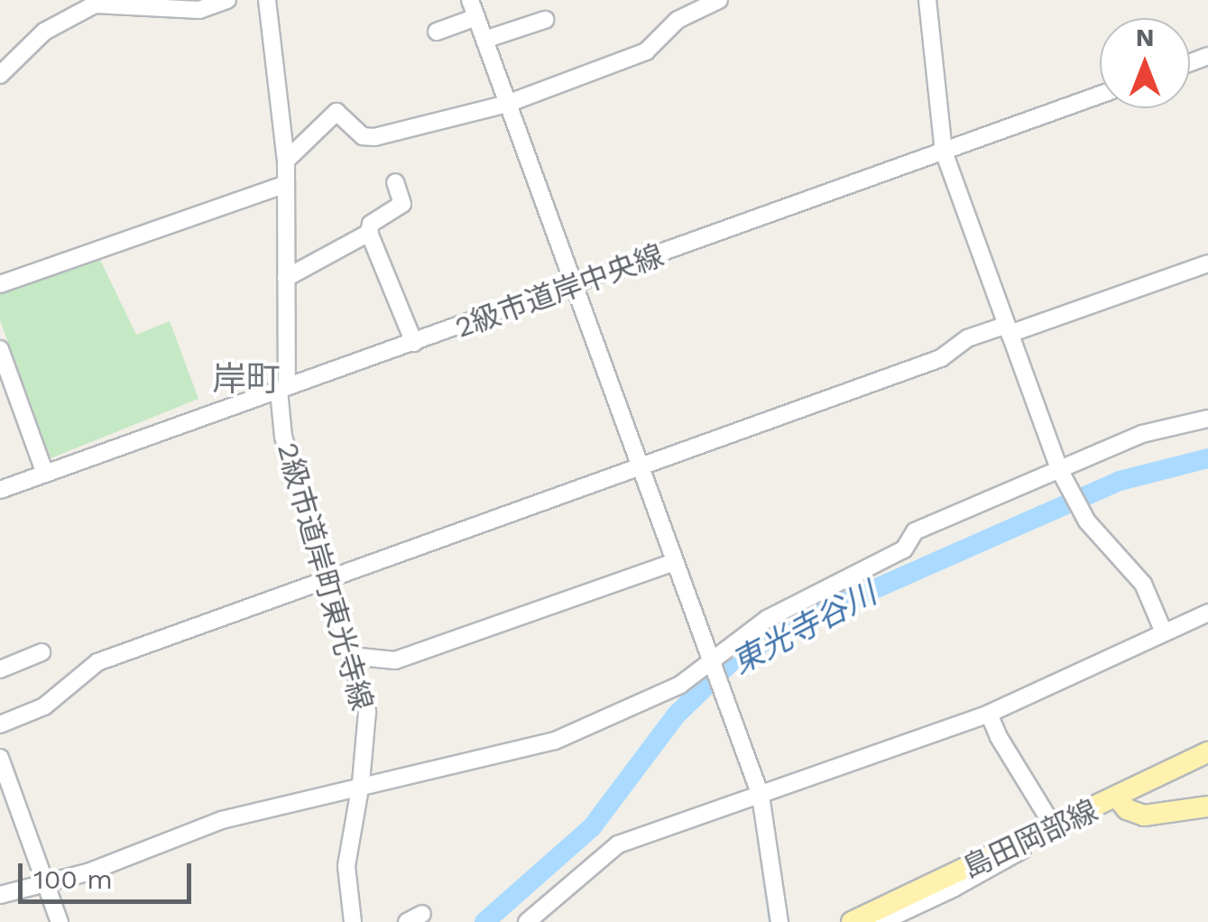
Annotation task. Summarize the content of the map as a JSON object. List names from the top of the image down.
{
  "streets": {
    "main road": ["島田岡部線"],
    "street": ["2級市道岸中央線", "2級市道岸町東光寺線"]
  },
  "crossings": [
    ["2級市道岸中央線", "2級市道岸町東光寺線"]
  ],
  "districts": ["岸町"],
  "water": ["東光寺谷川"],
  "scale_bar": "100 m",
  "north": "top"
}
